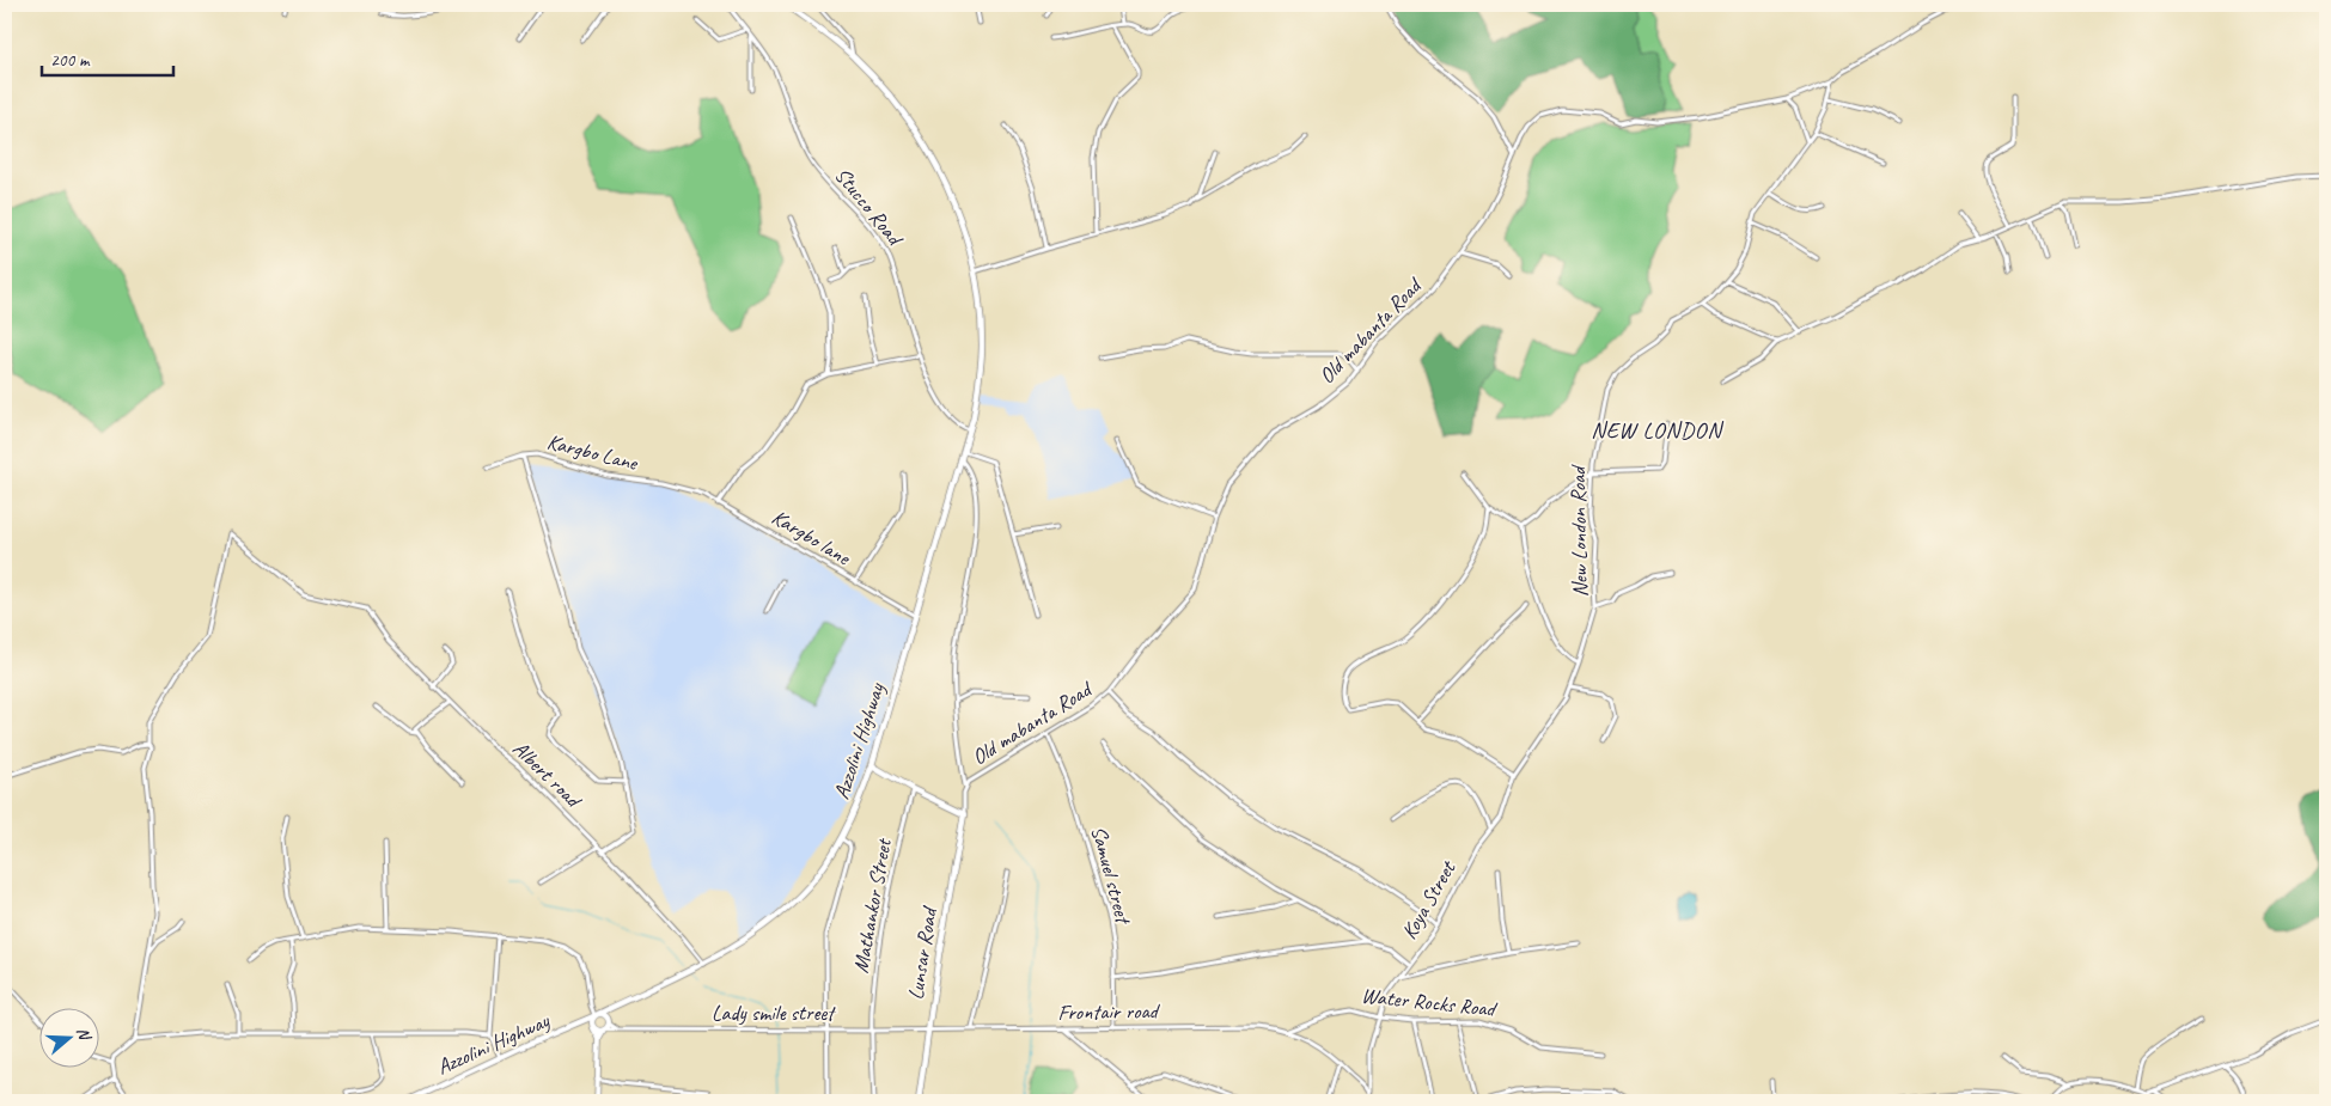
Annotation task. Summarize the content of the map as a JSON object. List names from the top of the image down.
{
  "streets": {
    "main road": ["Azzolini Highway", "Lunsar Road"],
    "street": [
      "Stucco Road",
      "Old mabanta Road",
      "Kargbo Lane",
      "New London Road",
      "Kargbo lane",
      "Albert road",
      "Samuel street",
      "Koya Street",
      "Mathankor Street",
      "Water Rocks Road",
      "Frontair road",
      "Lady smile street"
    ]
  },
  "crossings": [
    ["Stucco Road", "Azzolini Highway"],
    ["Old mabanta Road", "New London Road"],
    ["Old mabanta Road", "Samuel street"],
    ["Old mabanta Road", "Lunsar Road"],
    ["Kargbo Lane", "Kargbo lane"],
    ["New London Road", "Koya Street"],
    ["Kargbo lane", "Azzolini Highway"],
    ["Azzolini Highway", "Albert road"],
    ["Samuel street", "Frontair road"],
    ["Koya Street", "Water Rocks Road"],
    ["Koya Street", "Frontair road"],
    ["Mathankor Street", "Lady smile street"],
    ["Lunsar Road", "Frontair road"],
    ["Lunsar Road", "Lady smile street"],
    ["Water Rocks Road", "Frontair road"],
    ["Frontair road", "Lady smile street"]
  ],
  "districts": ["NEW LONDON"],
  "scale_bar": "200 m",
  "north": "right"
}
